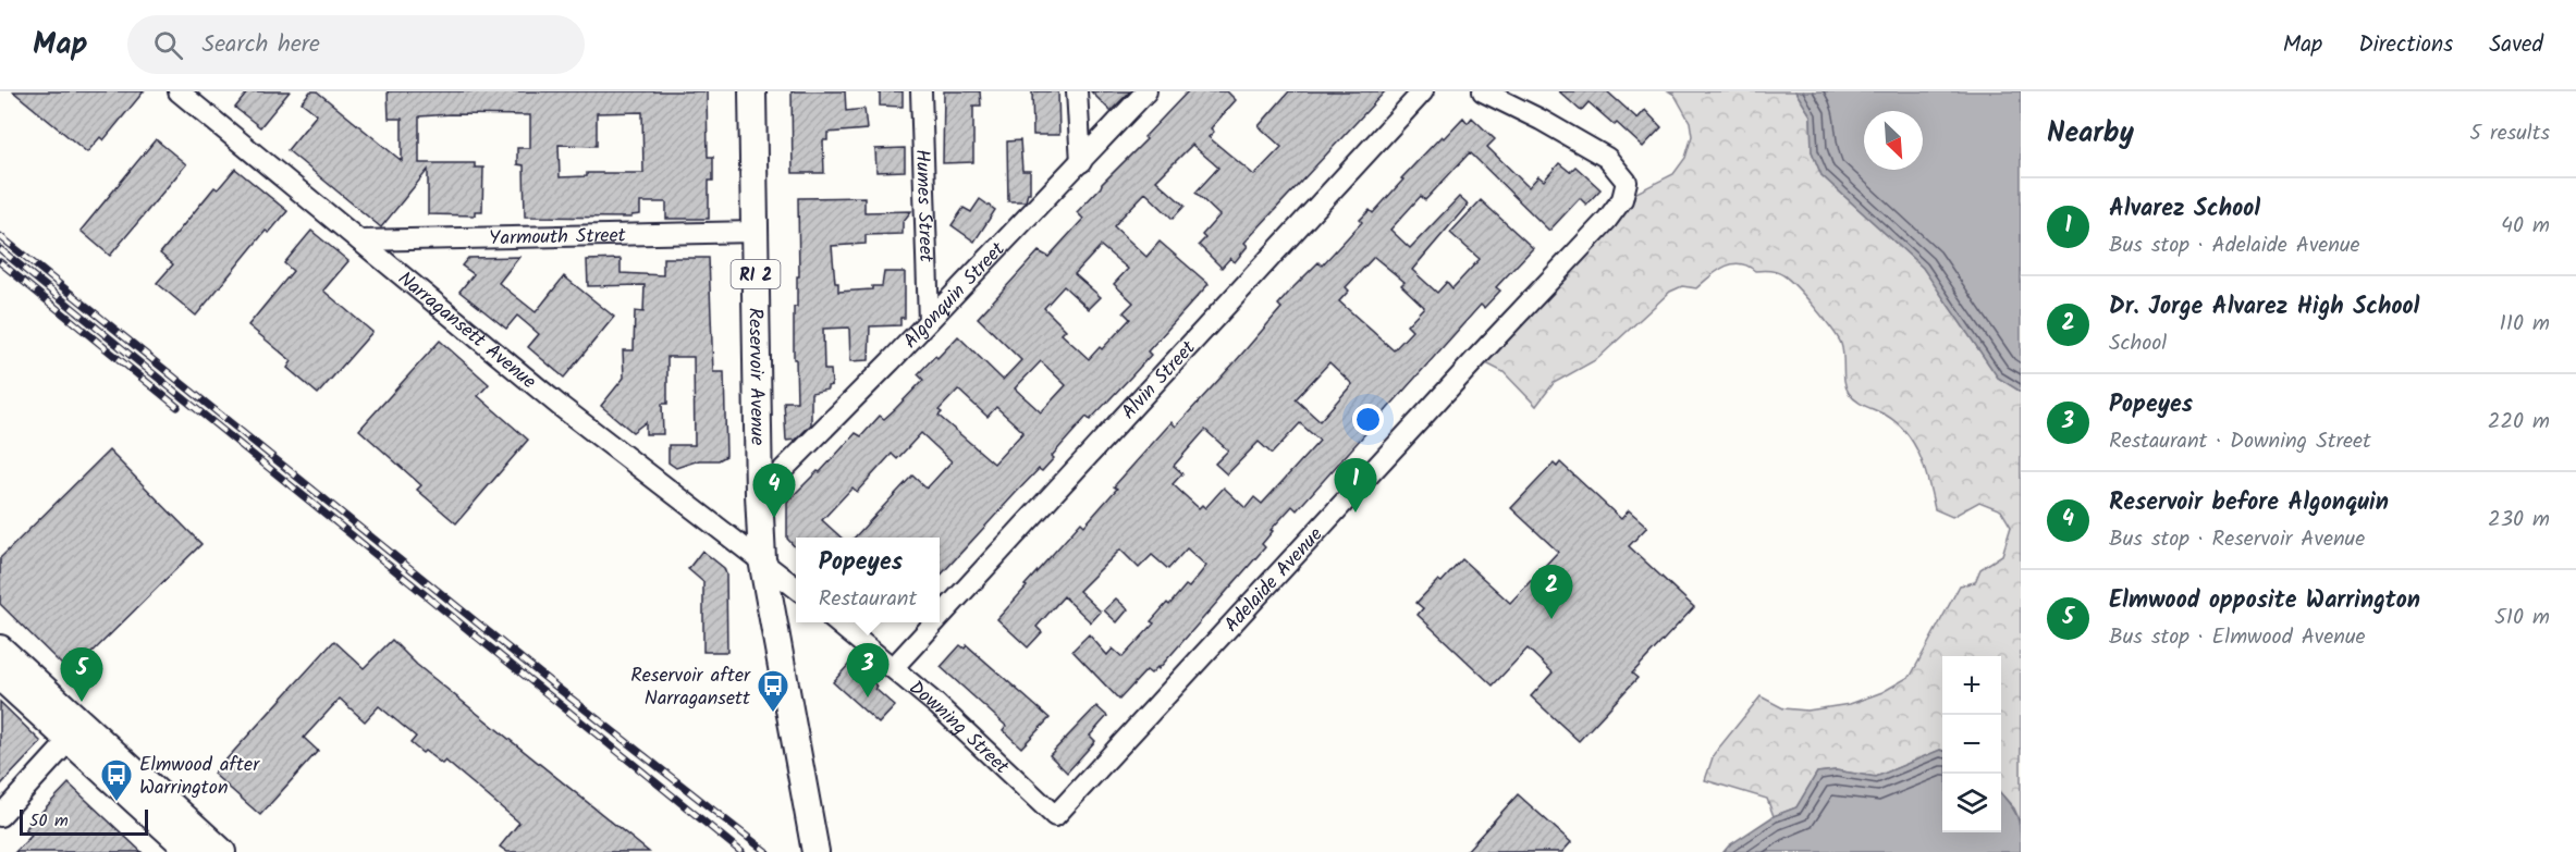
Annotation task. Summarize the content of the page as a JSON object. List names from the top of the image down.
{
  "streets": {
    "main road": ["RI 2", "Reservoir Avenue"],
    "street": [
      "Humes Street",
      "Yarmouth Street",
      "Algonquin Street",
      "Narragansett Avenue",
      "Alvin Street",
      "Adelaide Avenue",
      "Downing Street"
    ]
  },
  "crossings": [
    ["Humes Street", "Algonquin Street"],
    ["Yarmouth Street", "Narragansett Avenue"],
    ["Yarmouth Street", "Reservoir Avenue"],
    ["Algonquin Street", "Reservoir Avenue"],
    ["Narragansett Avenue", "Reservoir Avenue"],
    ["Alvin Street", "Downing Street"],
    ["Adelaide Avenue", "Downing Street"]
  ],
  "places": {
    "bus stop": ["Reservoir after Narragansett", "Elmwood after Warrington"]
  },
  "scale_bar": "50 m",
  "north": "bottom right",
  "page": {
    "header": "Map",
    "search": "Search here",
    "nav": ["Map", "Directions", "Saved"],
    "heading": ["Nearby", "5 results"],
    "list": [
      {
        "mark": "1",
        "name": "Alvarez School",
        "note": "Bus stop · Adelaide Avenue",
        "value": "40 m"
      },
      {
        "mark": "2",
        "name": "Dr. Jorge Alvarez High School",
        "note": "School",
        "value": "110 m"
      },
      {
        "mark": "3",
        "name": "Popeyes",
        "note": "Restaurant · Downing Street",
        "value": "220 m"
      },
      {
        "mark": "4",
        "name": "Reservoir before Algonquin",
        "note": "Bus stop · Reservoir Avenue",
        "value": "230 m"
      },
      {
        "mark": "5",
        "name": "Elmwood opposite Warrington",
        "note": "Bus stop · Elmwood Avenue",
        "value": "510 m"
      }
    ],
    "pins": [
      "1",
      "4",
      "2",
      "3",
      "5"
    ],
    "popup": ["Popeyes", "Restaurant"],
    "map_buttons": ["+", "−"],
    "scale": "50 m"
  }
}
